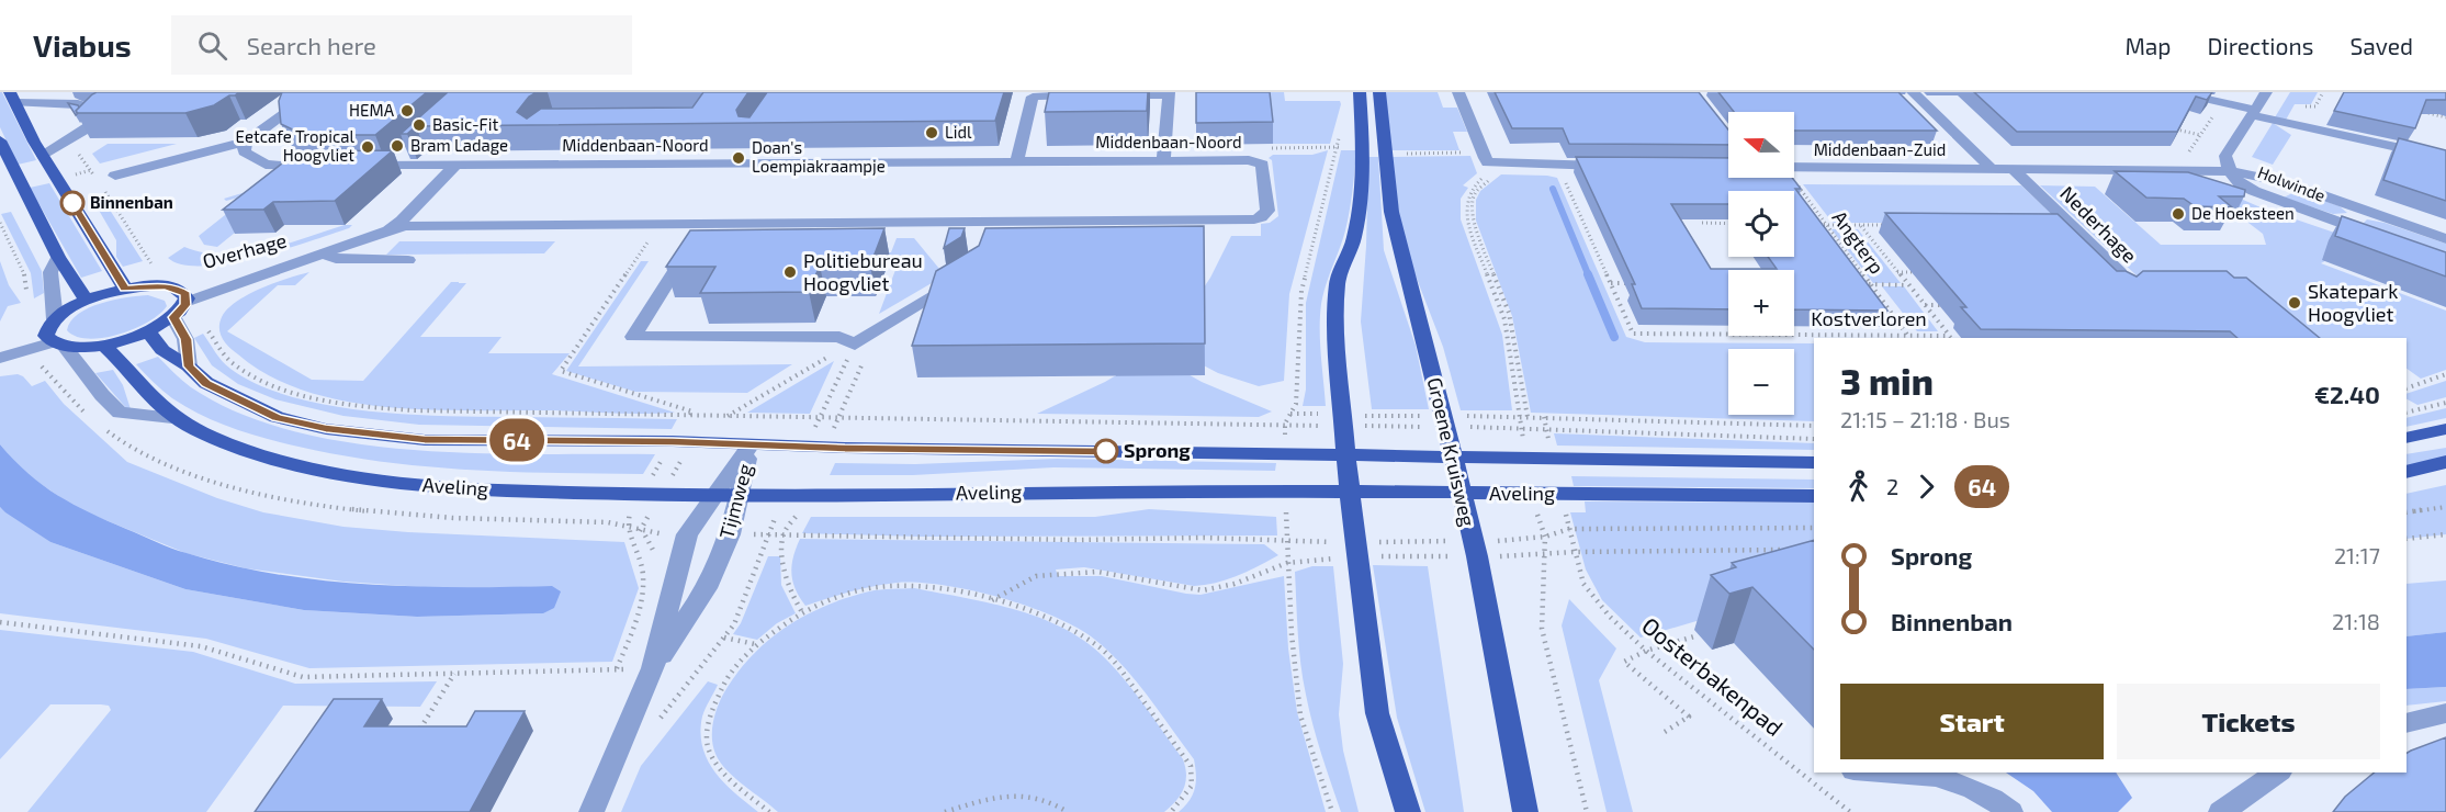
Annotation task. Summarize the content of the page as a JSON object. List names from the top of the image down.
{
  "streets": {
    "main road": ["Groene Kruisweg", "Aveling"],
    "street": [
      "Middenbaan-Noord",
      "Middenbaan-Zuid",
      "Holwinde",
      "Nederhage",
      "Overhage",
      "Tijmweg"
    ],
    "path": ["Angterp", "Kostverloren", "Oosterbakenpad"]
  },
  "crossings": [
    ["Middenbaan-Noord", "Overhage"],
    ["Middenbaan-Zuid", "Holwinde"],
    ["Middenbaan-Zuid", "Nederhage"],
    ["Angterp", "Kostverloren"],
    ["Groene Kruisweg", "Aveling"],
    ["Aveling", "Tijmweg"]
  ],
  "places": [
    "HEMA",
    "Basic-Fit",
    "Lidl",
    "Bram Ladage",
    "Eetcafe Tropical Hoogvliet",
    "Doan's Loempiakraampje",
    "Binnenban",
    "De Hoeksteen",
    "Politiebureau Hoogvliet",
    "Skatepark Hoogvliet",
    "Sprong"
  ],
  "lines": ["bus line 64"],
  "north": "left",
  "page": {
    "header": "Viabus",
    "search": "Search here",
    "nav": ["Map", "Directions", "Saved"],
    "on_map": "64",
    "map_buttons": ["+", "−"],
    "heading": ["3 min", "21:15 – 21:18 · Bus", "€2.40"],
    "legs": ["2", "64"],
    "list": [
      {
        "name": "Sprong",
        "value": "21:17"
      },
      {
        "name": "Binnenban",
        "value": "21:18"
      }
    ],
    "buttons": ["Start", "Tickets"]
  }
}
